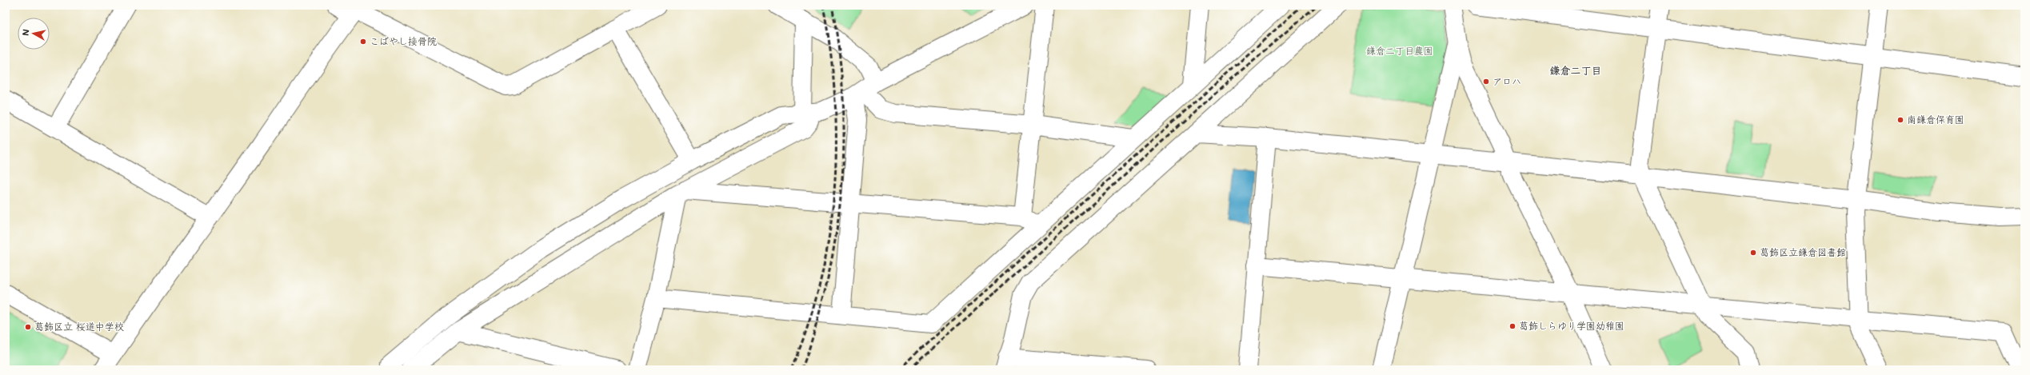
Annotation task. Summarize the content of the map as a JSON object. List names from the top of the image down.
{
  "districts": ["鎌倉二丁目"],
  "parks": ["鎌倉二丁目農園"],
  "places": [
    "こばやし接骨院",
    "アロハ",
    "南鎌倉保育園",
    "葛飾区立鎌倉図書館",
    "葛飾しらゆり学園幼稚園",
    "葛飾区立 桜道中学校"
  ],
  "north": "left"
}
